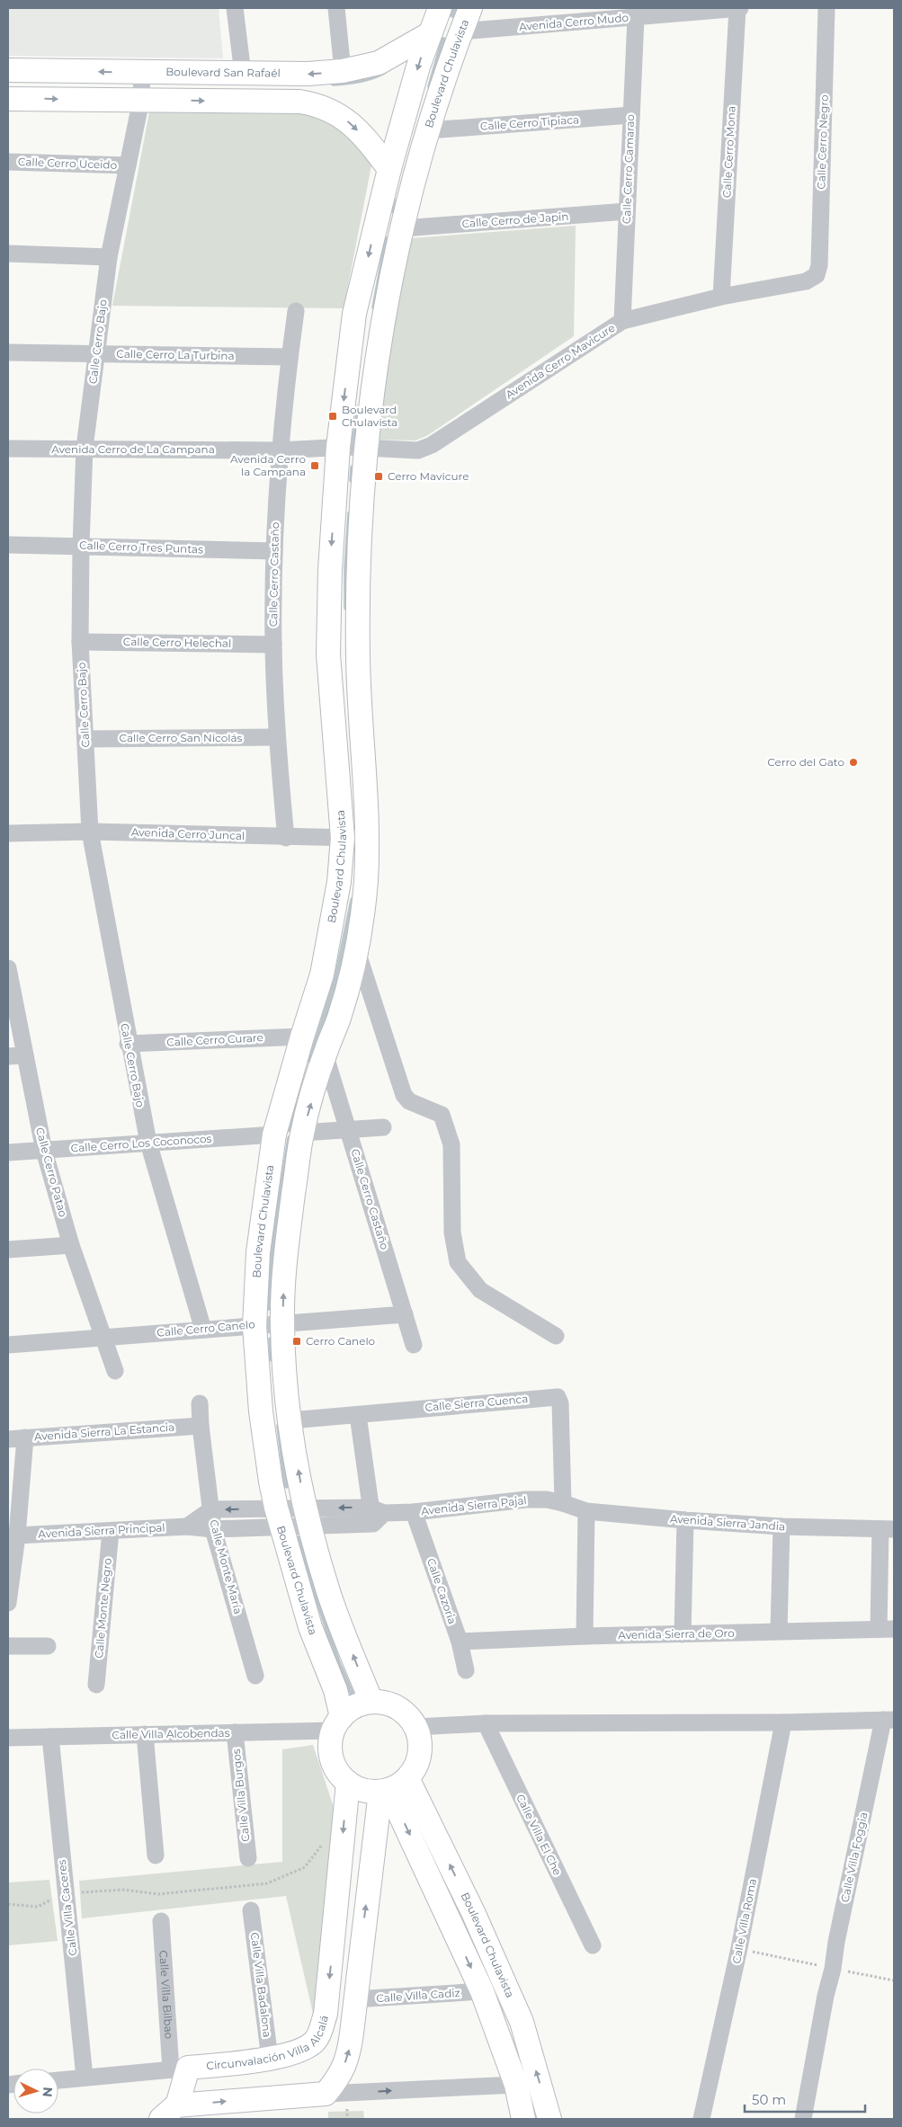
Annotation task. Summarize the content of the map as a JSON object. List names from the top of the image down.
{
  "streets": {
    "street": [
      "Avenida Cerro Mudo",
      "Boulevard San Rafaél",
      "Boulevard Chulavista",
      "Calle Cerro Tipiaca",
      "Calle Cerro Negro",
      "Calle Cerro Mona",
      "Calle Cerro Uceido",
      "Calle Cerro Camarao",
      "Calle Cerro de Japin",
      "Calle Cerro Bajo",
      "Calle Cerro La Turbina",
      "Avenida Cerro Mavicure",
      "Avenida Cerro de La Campana",
      "Calle Cerro Tres Puntas",
      "Calle Cerro Castaño",
      "Calle Cerro Helechal",
      "Calle Cerro San Nicolás",
      "Avenida Cerro Juncal",
      "Calle Cerro Curare",
      "Calle Cerro Los Coconocos",
      "Calle Cerro Patao",
      "Calle Cerro Canelo",
      "Calle Sierra Cuenca",
      "Avenida Sierra La Estancia",
      "Avenida Sierra Pajal",
      "Avenida Sierra Jandia",
      "Avenida Sierra Principal",
      "Calle Monte María",
      "Calle Cazoria",
      "Calle Monte Negro",
      "Avenida Sierra de Oro",
      "Calle Villa Alcobendas",
      "Calle Villa Burgos",
      "Calle Villa El Che",
      "Calle Villa Foggia",
      "Calle Villa Caceres",
      "Calle Villa Roma",
      "Calle Villa Badalona",
      "Calle Villa Bilbao",
      "Calle Villa Cadiz",
      "Circunvalación Villa Alcalá"
    ]
  },
  "crossings": [
    ["Avenida Cerro Mudo", "Boulevard Chulavista"],
    ["Avenida Cerro Mudo", "Calle Cerro Mona"],
    ["Avenida Cerro Mudo", "Calle Cerro Camarao"],
    ["Boulevard San Rafaél", "Boulevard Chulavista"],
    ["Boulevard San Rafaél", "Calle Cerro Bajo"],
    ["Boulevard Chulavista", "Calle Cerro Tipiaca"],
    ["Boulevard Chulavista", "Calle Cerro de Japin"],
    ["Boulevard Chulavista", "Avenida Cerro Mavicure"],
    ["Boulevard Chulavista", "Avenida Cerro de La Campana"],
    ["Boulevard Chulavista", "Calle Cerro Castaño"],
    ["Boulevard Chulavista", "Avenida Cerro Juncal"],
    ["Boulevard Chulavista", "Calle Cerro Curare"],
    ["Boulevard Chulavista", "Calle Cerro Los Coconocos"],
    ["Boulevard Chulavista", "Calle Cerro Canelo"],
    ["Boulevard Chulavista", "Calle Sierra Cuenca"],
    ["Boulevard Chulavista", "Avenida Sierra Pajal"],
    ["Boulevard Chulavista", "Avenida Sierra Principal"],
    ["Boulevard Chulavista", "Calle Villa Alcobendas"],
    ["Boulevard Chulavista", "Circunvalación Villa Alcalá"],
    ["Calle Cerro Tipiaca", "Calle Cerro Camarao"],
    ["Calle Cerro Negro", "Avenida Cerro Mavicure"],
    ["Calle Cerro Mona", "Avenida Cerro Mavicure"],
    ["Calle Cerro Uceido", "Calle Cerro Bajo"],
    ["Calle Cerro Camarao", "Calle Cerro de Japin"],
    ["Calle Cerro Camarao", "Avenida Cerro Mavicure"],
    ["Calle Cerro Bajo", "Calle Cerro La Turbina"],
    ["Calle Cerro Bajo", "Avenida Cerro de La Campana"],
    ["Calle Cerro Bajo", "Calle Cerro Tres Puntas"],
    ["Calle Cerro Bajo", "Calle Cerro Helechal"],
    ["Calle Cerro Bajo", "Calle Cerro San Nicolás"],
    ["Calle Cerro Bajo", "Avenida Cerro Juncal"],
    ["Calle Cerro Bajo", "Calle Cerro Curare"],
    ["Calle Cerro Bajo", "Calle Cerro Los Coconocos"],
    ["Calle Cerro Bajo", "Calle Cerro Canelo"],
    ["Calle Cerro La Turbina", "Calle Cerro Castaño"],
    ["Avenida Cerro Mavicure", "Avenida Cerro de La Campana"],
    ["Avenida Cerro de La Campana", "Calle Cerro Castaño"],
    ["Calle Cerro Tres Puntas", "Calle Cerro Castaño"],
    ["Calle Cerro Castaño", "Calle Cerro Helechal"],
    ["Calle Cerro Castaño", "Calle Cerro San Nicolás"],
    ["Calle Cerro Castaño", "Avenida Cerro Juncal"],
    ["Calle Cerro Castaño", "Calle Cerro Canelo"],
    ["Calle Cerro Los Coconocos", "Calle Cerro Patao"],
    ["Calle Cerro Patao", "Calle Cerro Canelo"],
    ["Calle Sierra Cuenca", "Avenida Sierra Pajal"],
    ["Calle Sierra Cuenca", "Avenida Sierra Jandia"],
    ["Avenida Sierra La Estancia", "Calle Monte María"],
    ["Avenida Sierra Pajal", "Avenida Sierra Jandia"],
    ["Avenida Sierra Pajal", "Avenida Sierra Principal"],
    ["Avenida Sierra Pajal", "Calle Cazoria"],
    ["Avenida Sierra Principal", "Calle Monte María"],
    ["Avenida Sierra Principal", "Calle Monte Negro"],
    ["Calle Cazoria", "Avenida Sierra de Oro"],
    ["Calle Villa Alcobendas", "Calle Villa Burgos"],
    ["Calle Villa Alcobendas", "Calle Villa Caceres"],
    ["Calle Villa Alcobendas", "Circunvalación Villa Alcalá"],
    ["Calle Villa Badalona", "Circunvalación Villa Alcalá"],
    ["Calle Villa Bilbao", "Circunvalación Villa Alcalá"]
  ],
  "places": {
    "transit": [
      "Boulevard Chulavista",
      "Avenida Cerro la Campana",
      "Cerro Mavicure",
      "Cerro Canelo"
    ],
    "other": ["Cerro del Gato"]
  },
  "scale_bar": "50 m",
  "north": "right"
}
